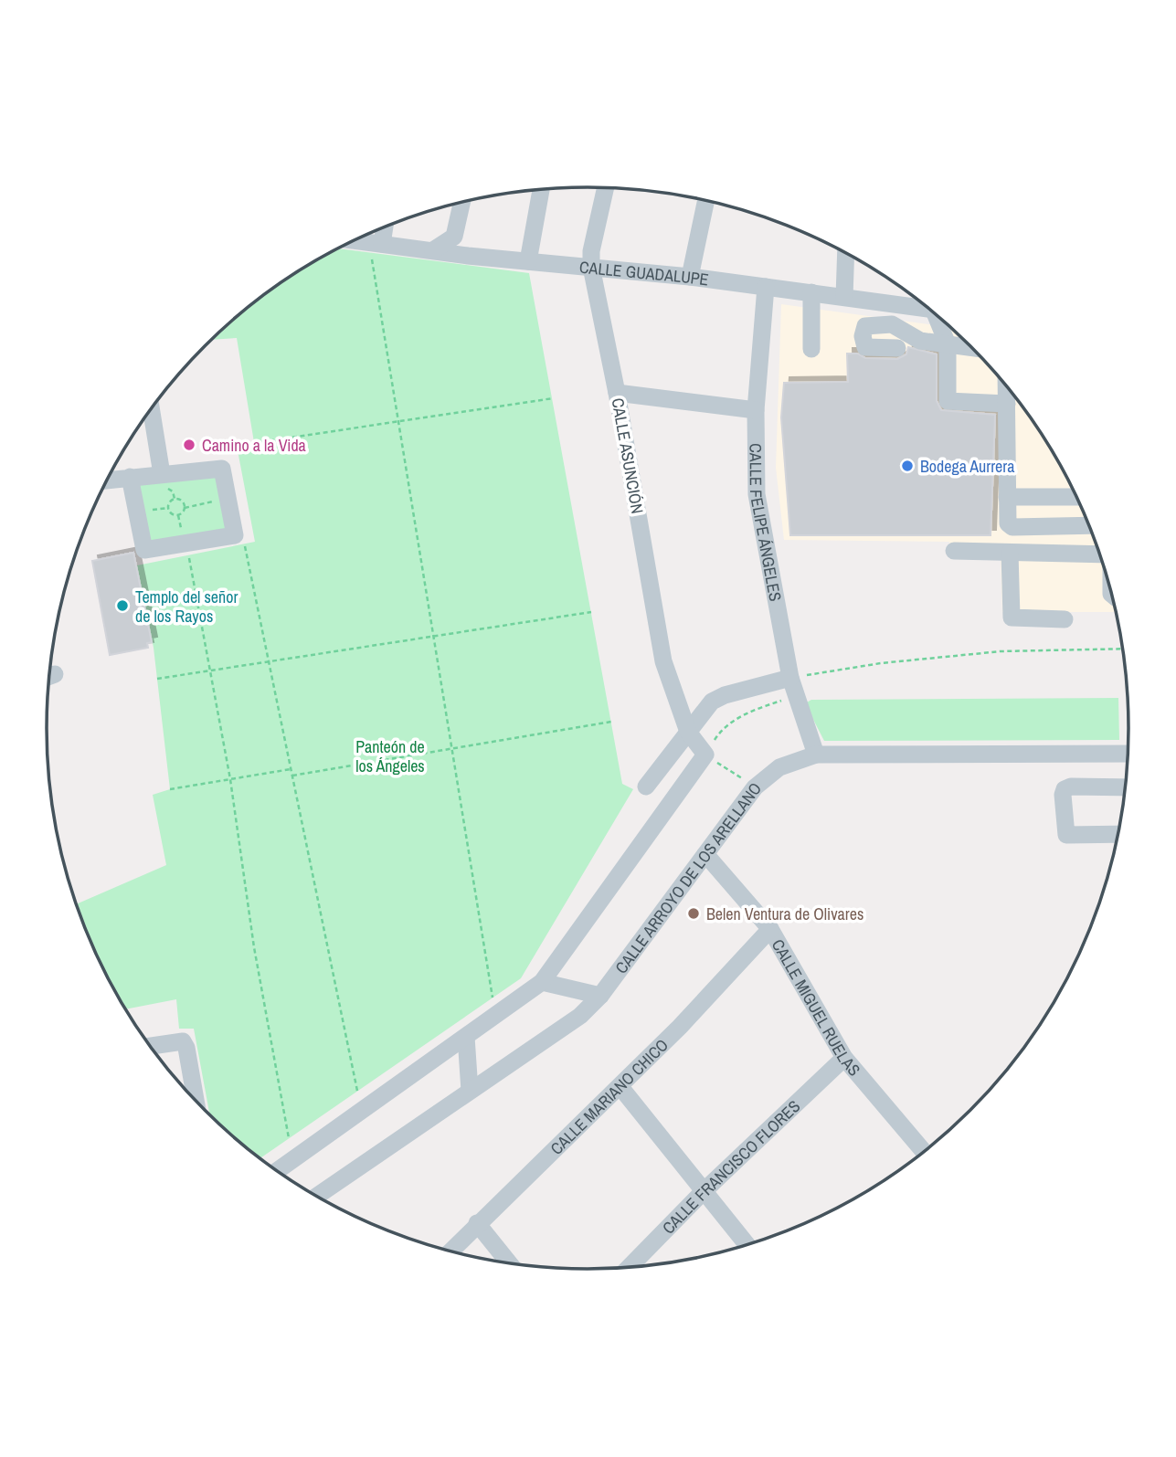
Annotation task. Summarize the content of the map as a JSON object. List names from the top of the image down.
{
  "streets": {
    "street": [
      "CALLE GUADALUPE",
      "CALLE ASUNCIÓN",
      "CALLE FELIPE ÁNGELES",
      "CALLE ARROYO DE LOS ARELLANO",
      "CALLE MIGUEL RUELAS",
      "CALLE MARIANO CHICO",
      "CALLE FRANCISCO FLORES"
    ]
  },
  "crossings": [
    ["CALLE GUADALUPE", "CALLE ASUNCIÓN"],
    ["CALLE GUADALUPE", "CALLE FELIPE ÁNGELES"],
    ["CALLE FELIPE ÁNGELES", "CALLE ARROYO DE LOS ARELLANO"],
    ["CALLE ARROYO DE LOS ARELLANO", "CALLE MIGUEL RUELAS"],
    ["CALLE MIGUEL RUELAS", "CALLE MARIANO CHICO"],
    ["CALLE MIGUEL RUELAS", "CALLE FRANCISCO FLORES"]
  ],
  "parks": ["Panteón de los Ángeles"],
  "places": [
    "Camino a la Vida",
    "Bodega Aurrera",
    "Templo del señor de los Rayos",
    "Belen Ventura de Olivares"
  ]
}
